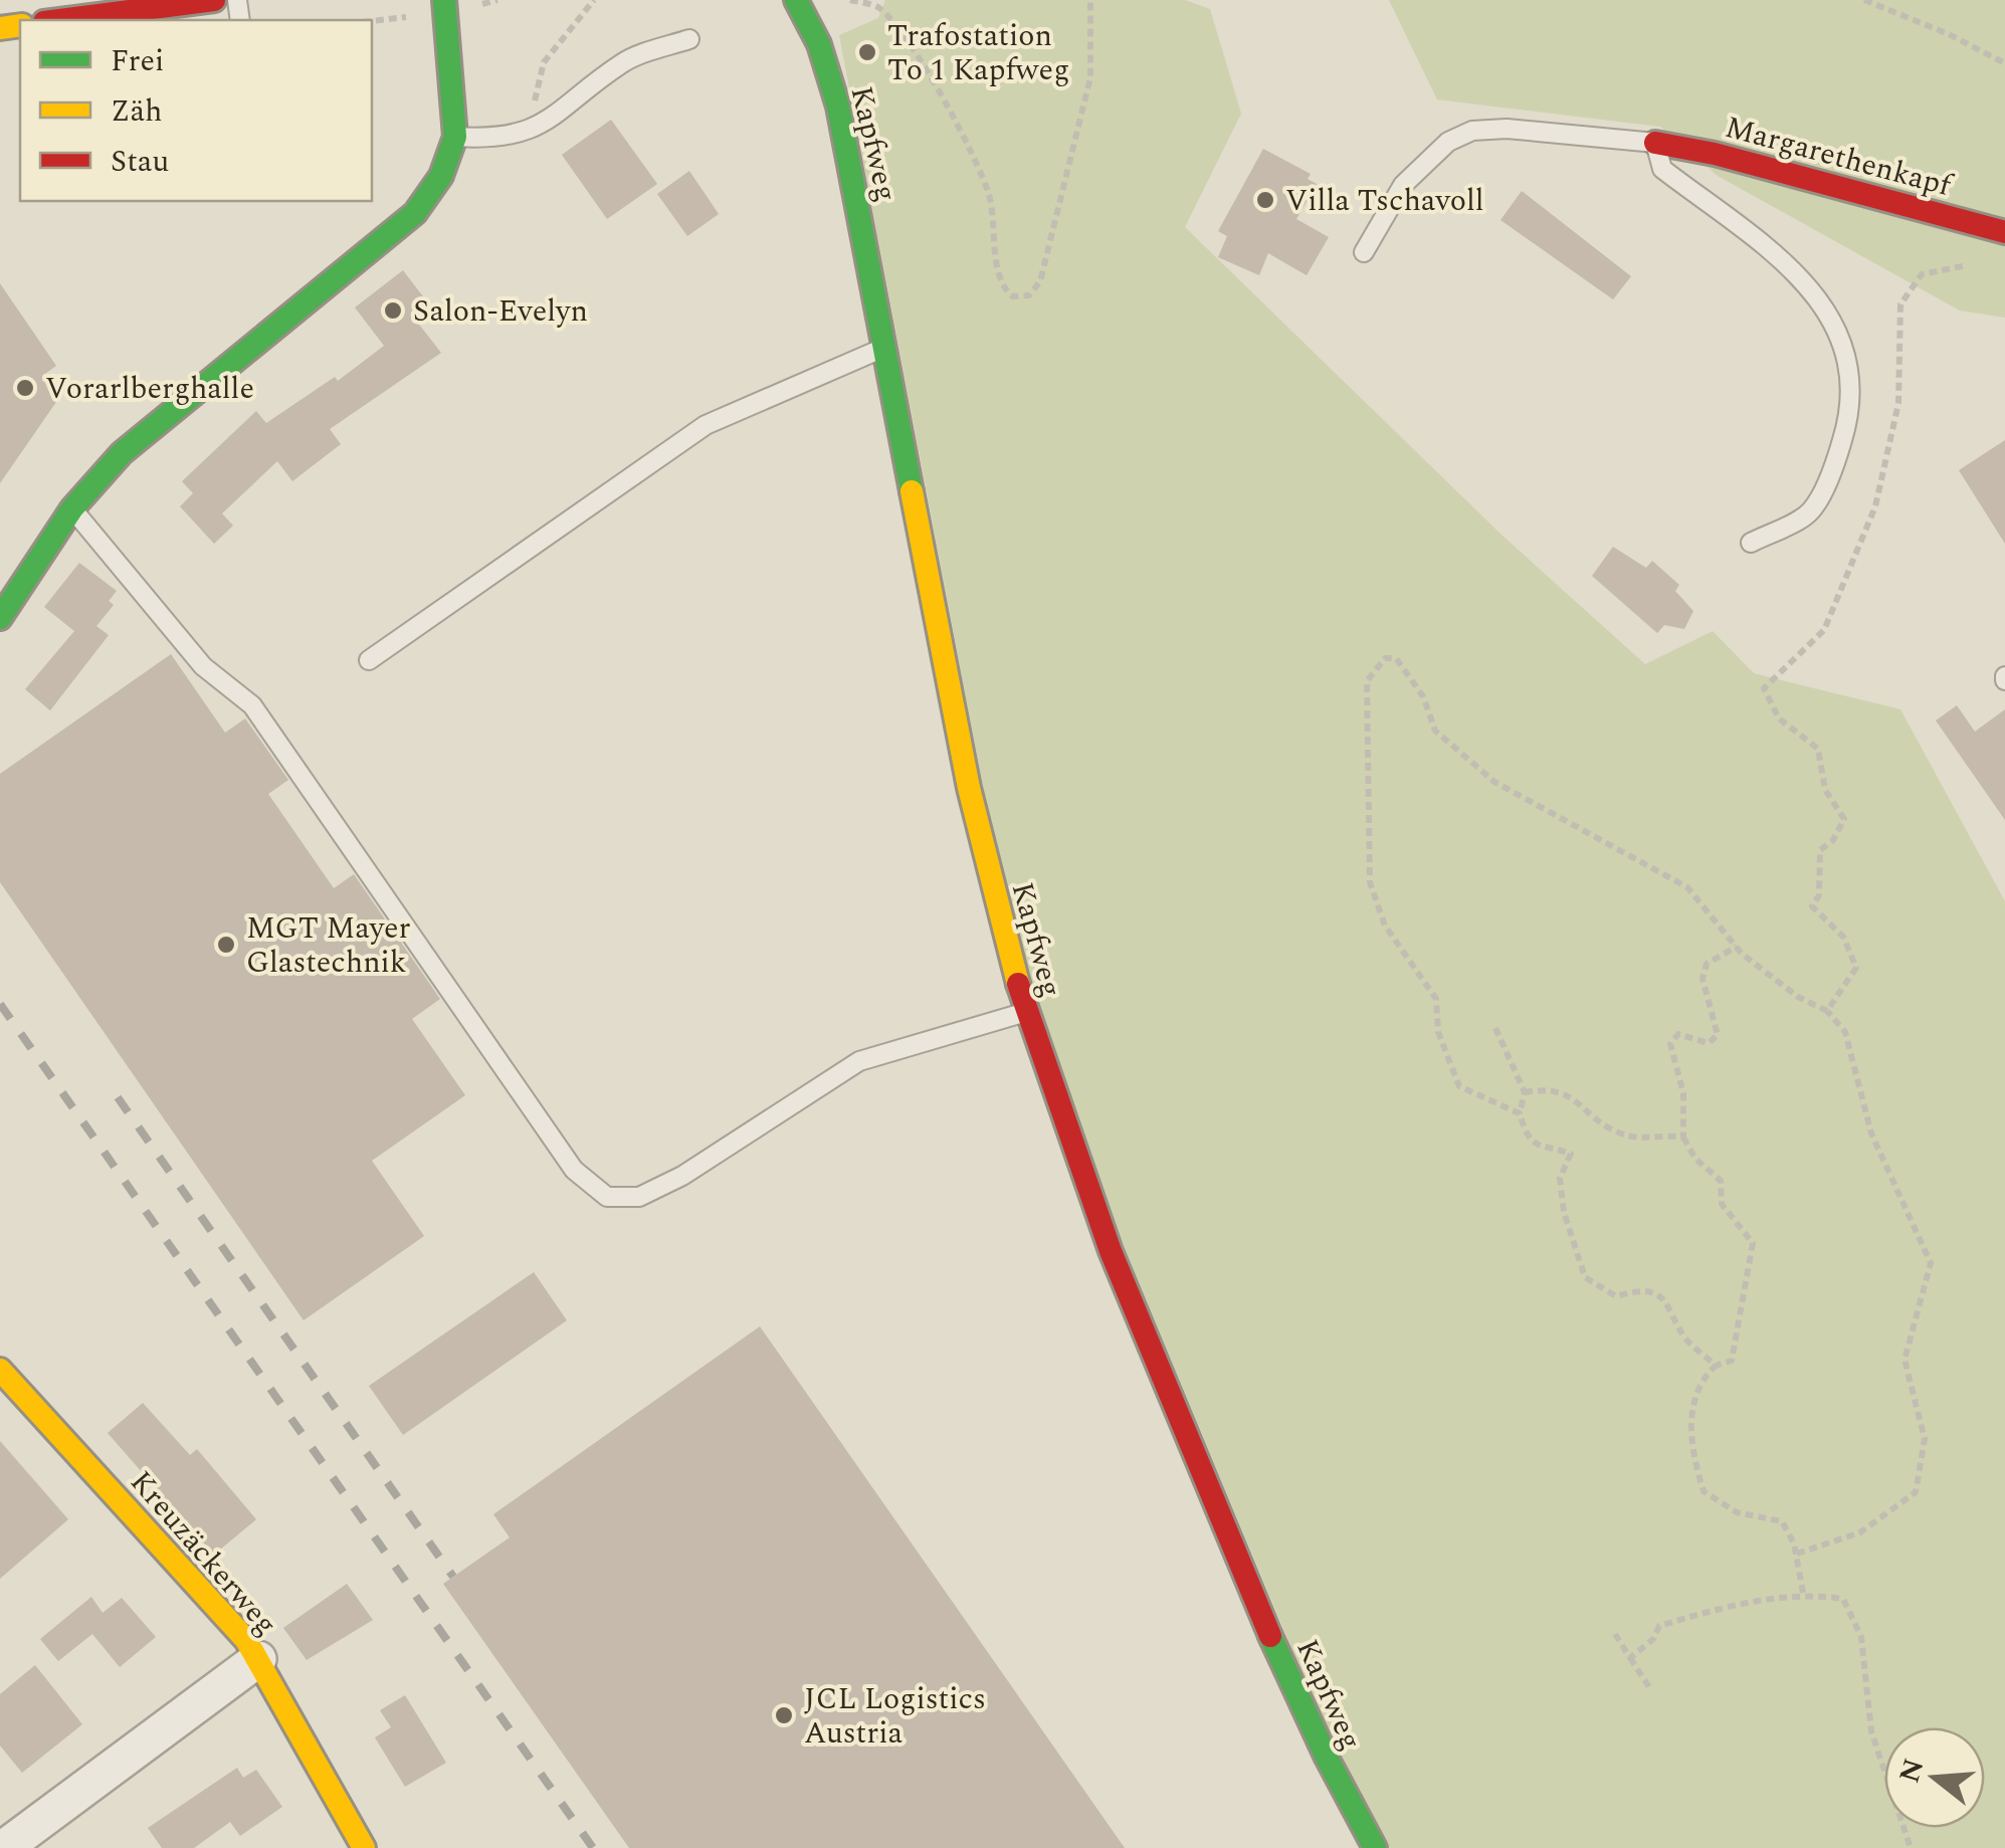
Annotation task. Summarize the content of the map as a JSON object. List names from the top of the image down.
{
  "streets": {
    "street": ["Kapfweg", "Margarethenkapf", "Kreuzäckerweg"]
  },
  "places": [
    "Trafostation To 1 Kapfweg",
    "Villa Tschavoll",
    "Salon-Evelyn",
    "Vorarlberghalle",
    "MGT Mayer Glastechnik",
    "JCL Logistics Austria"
  ],
  "legend": ["Frei", "Zäh", "Stau"],
  "north": "left"
}
